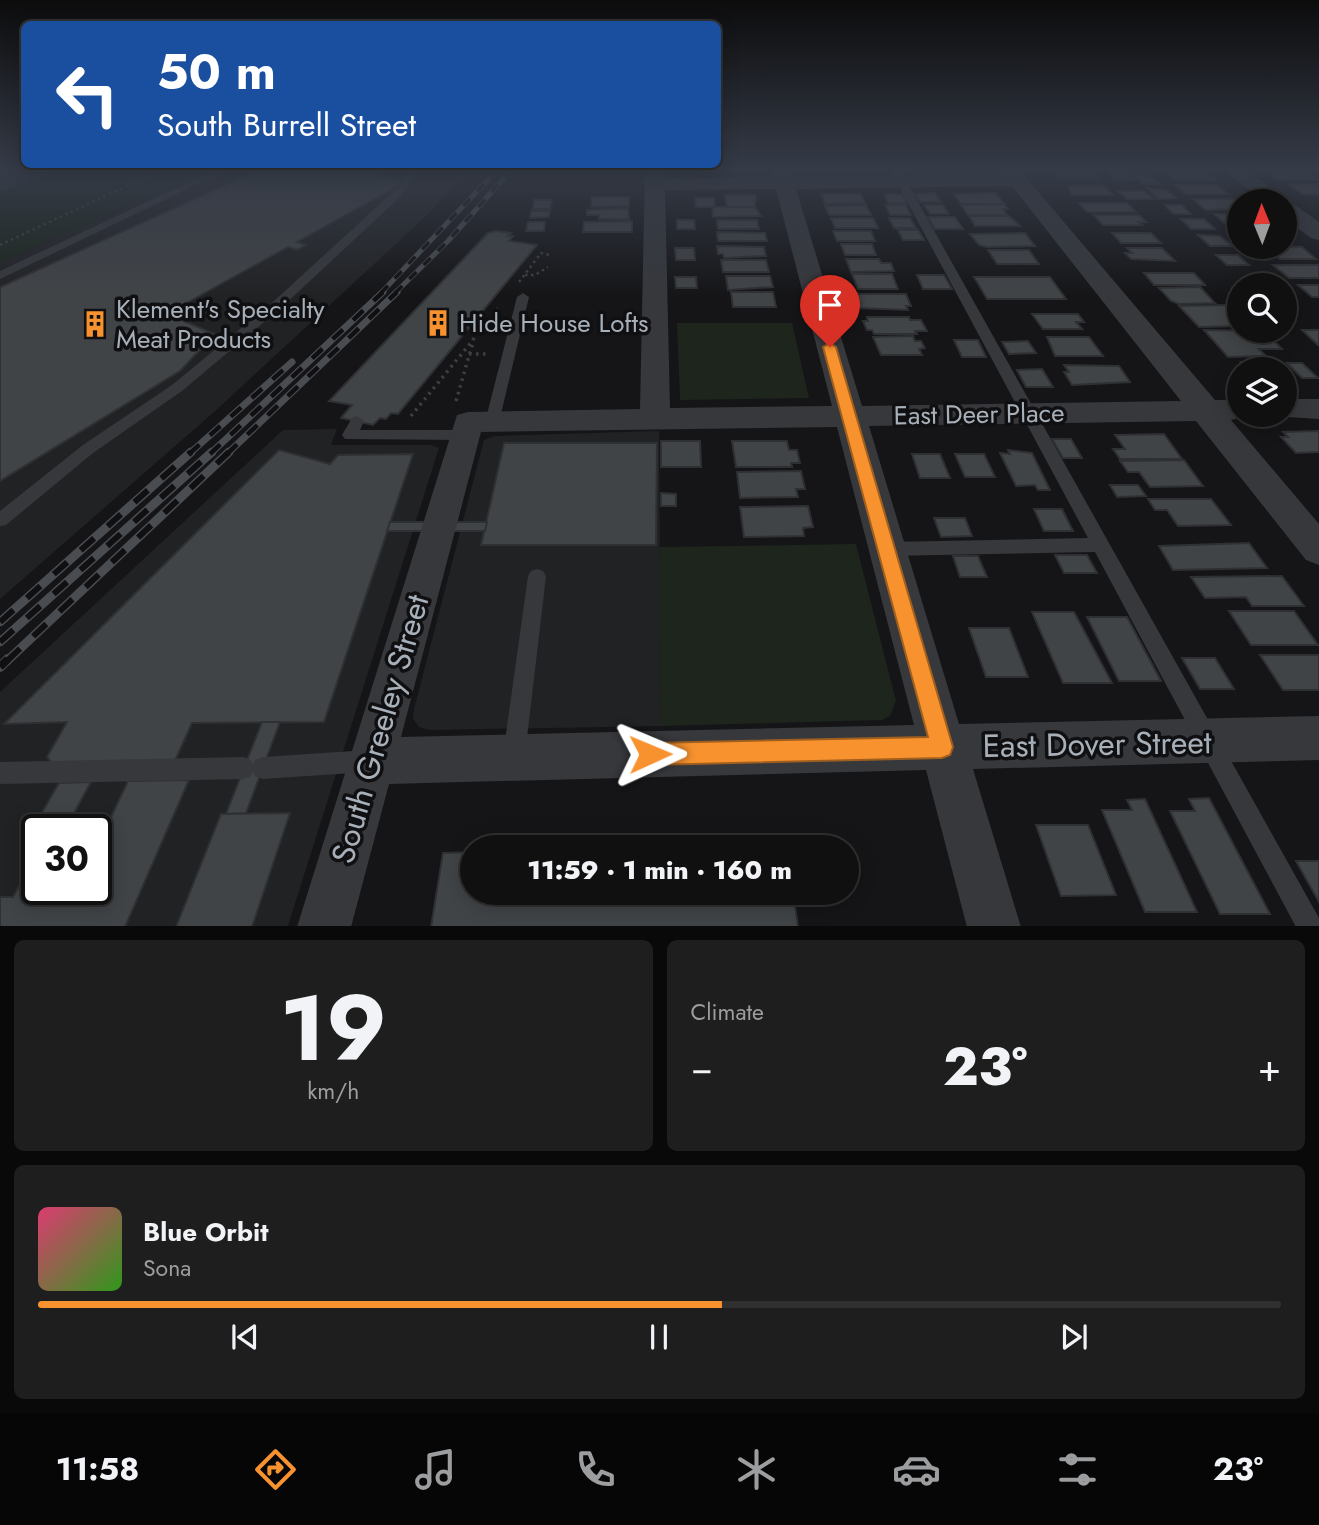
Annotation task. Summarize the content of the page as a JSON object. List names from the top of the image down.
{
  "streets": {
    "street": ["East Deer Place", "South Greeley Street", "East Dover Street"]
  },
  "crossings": [
    ["East Deer Place", "South Greeley Street"],
    ["South Greeley Street", "East Dover Street"]
  ],
  "places": {
    "building": ["Hide House Lofts", "Klement's Specialty Meat Products"]
  },
  "north": "top",
  "page": {
    "turn": ["50 m", "South Burrell Street"],
    "limit": "30",
    "trip": "11:59 · 1 min · 160 m",
    "tile": [
      ["19", "km/h"],
      "Climate"
    ],
    "heat": ["−", "23°", "+"],
    "song": ["Blue Orbit", "Sona"],
    "tabs": ["11:58", "23°"]
  }
}
